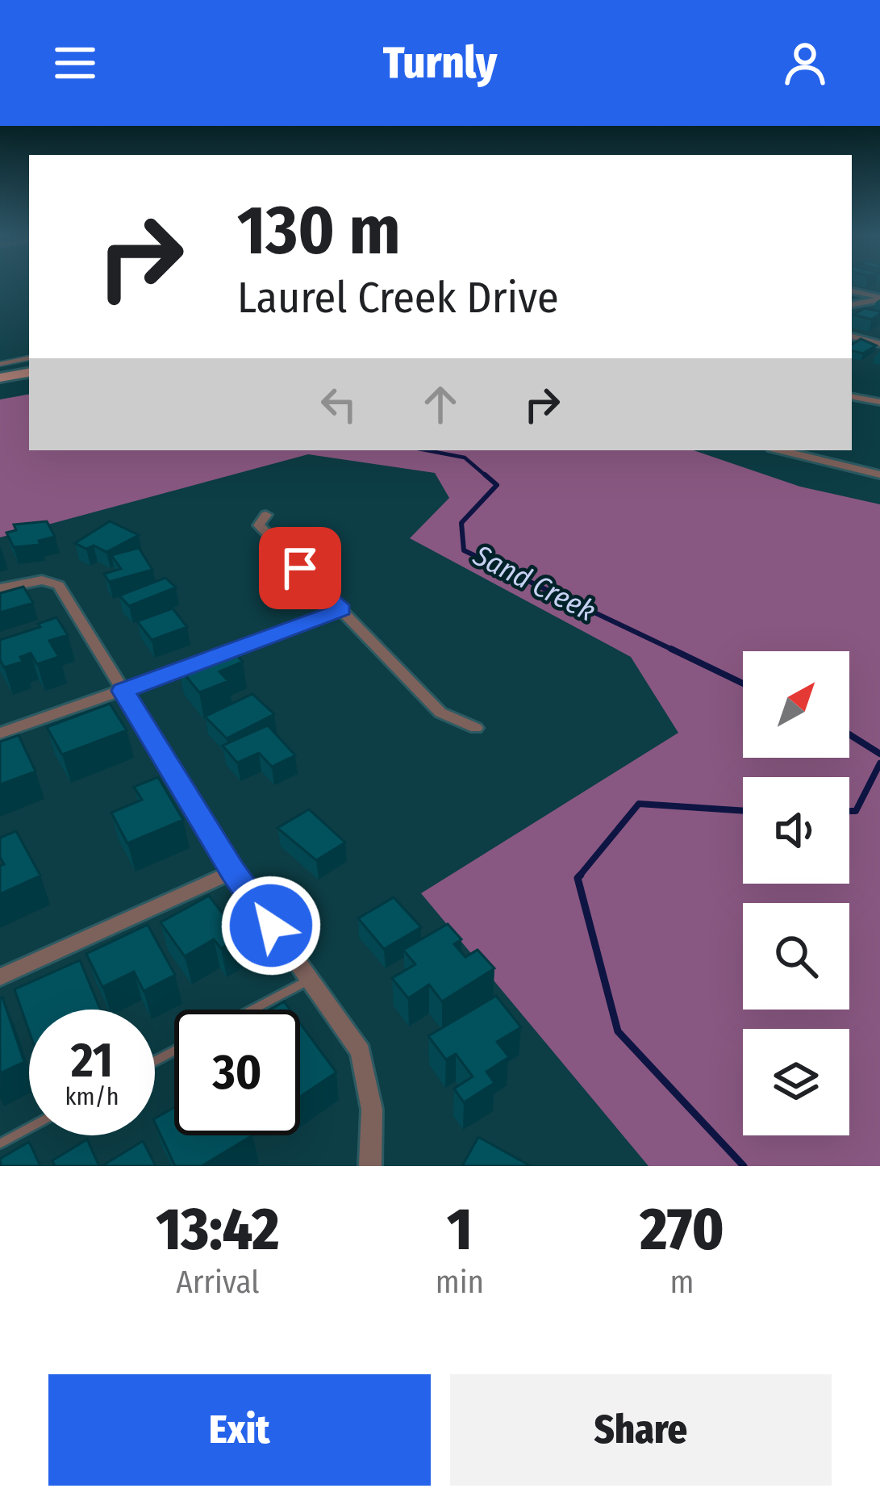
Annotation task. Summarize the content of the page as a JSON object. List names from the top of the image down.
{
  "water": ["Sand Creek"],
  "north": "top right",
  "page": {
    "header": "Turnly",
    "turn": ["130 m", "Laurel Creek Drive"],
    "speed": "21 km/h",
    "limit": "30",
    "eta": [
      "13:42",
      "Arrival",
      "1",
      "min",
      "270",
      "m"
    ],
    "buttons": ["Exit", "Share"]
  }
}
